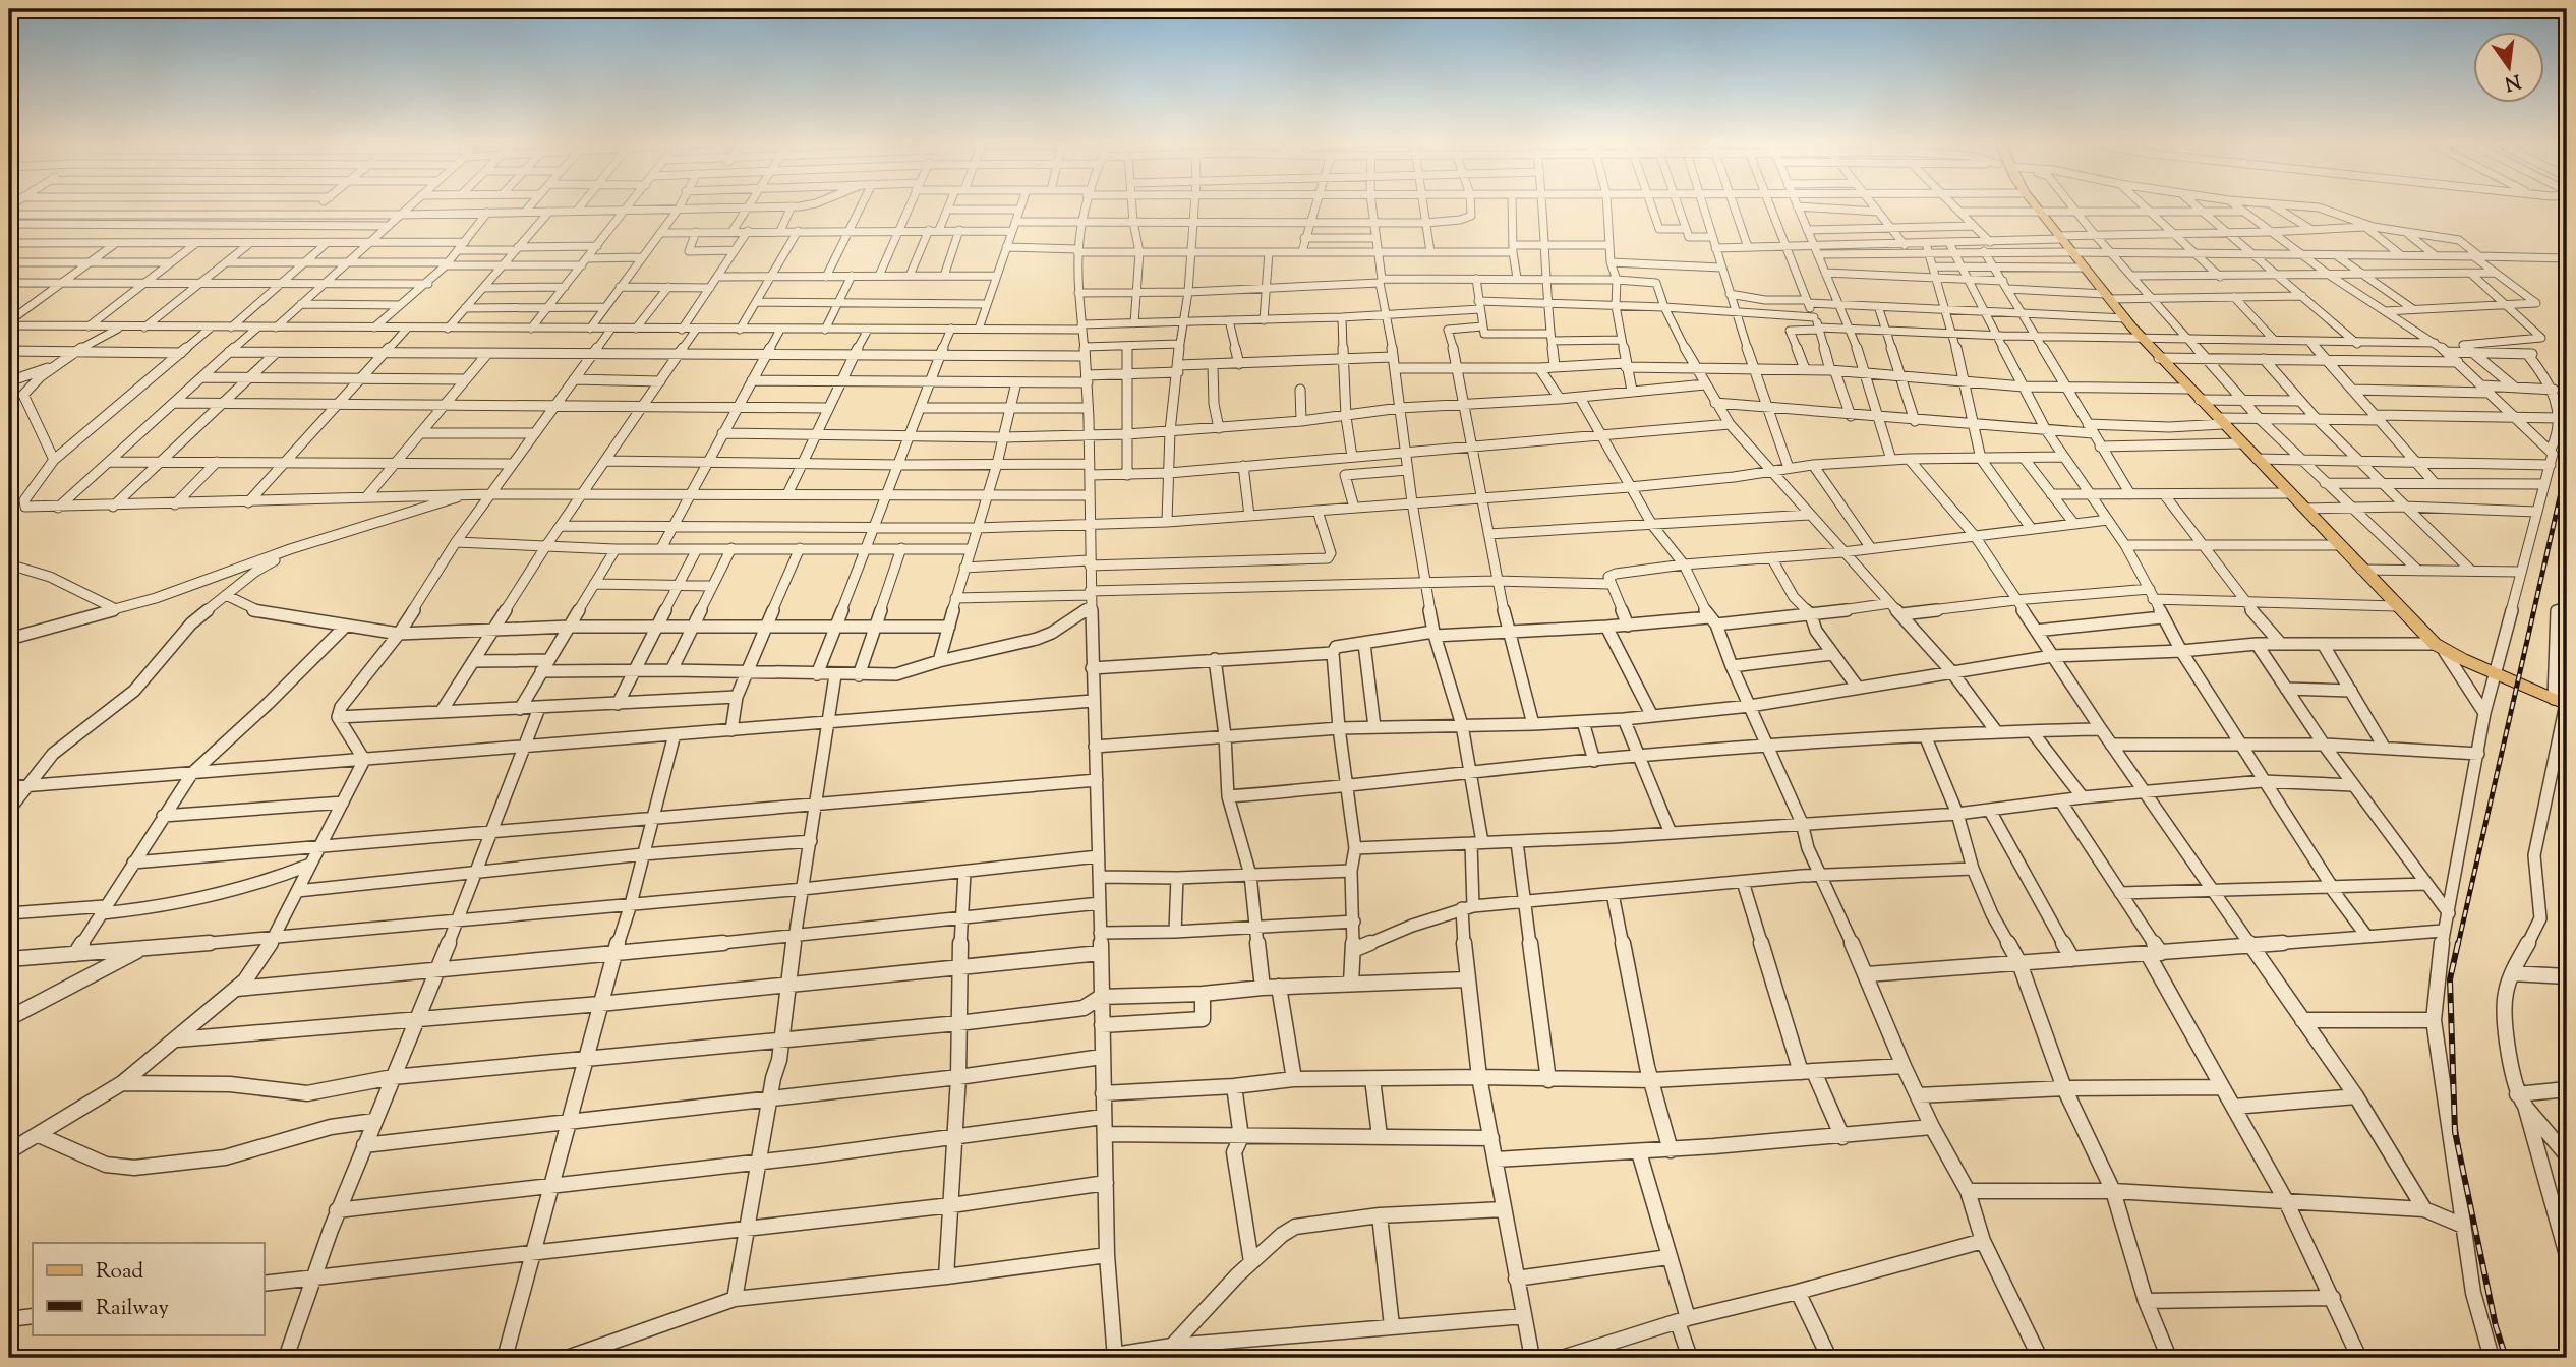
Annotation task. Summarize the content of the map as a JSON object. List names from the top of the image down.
{
  "legend": ["Road", "Railway"],
  "north": "bottom"
}
